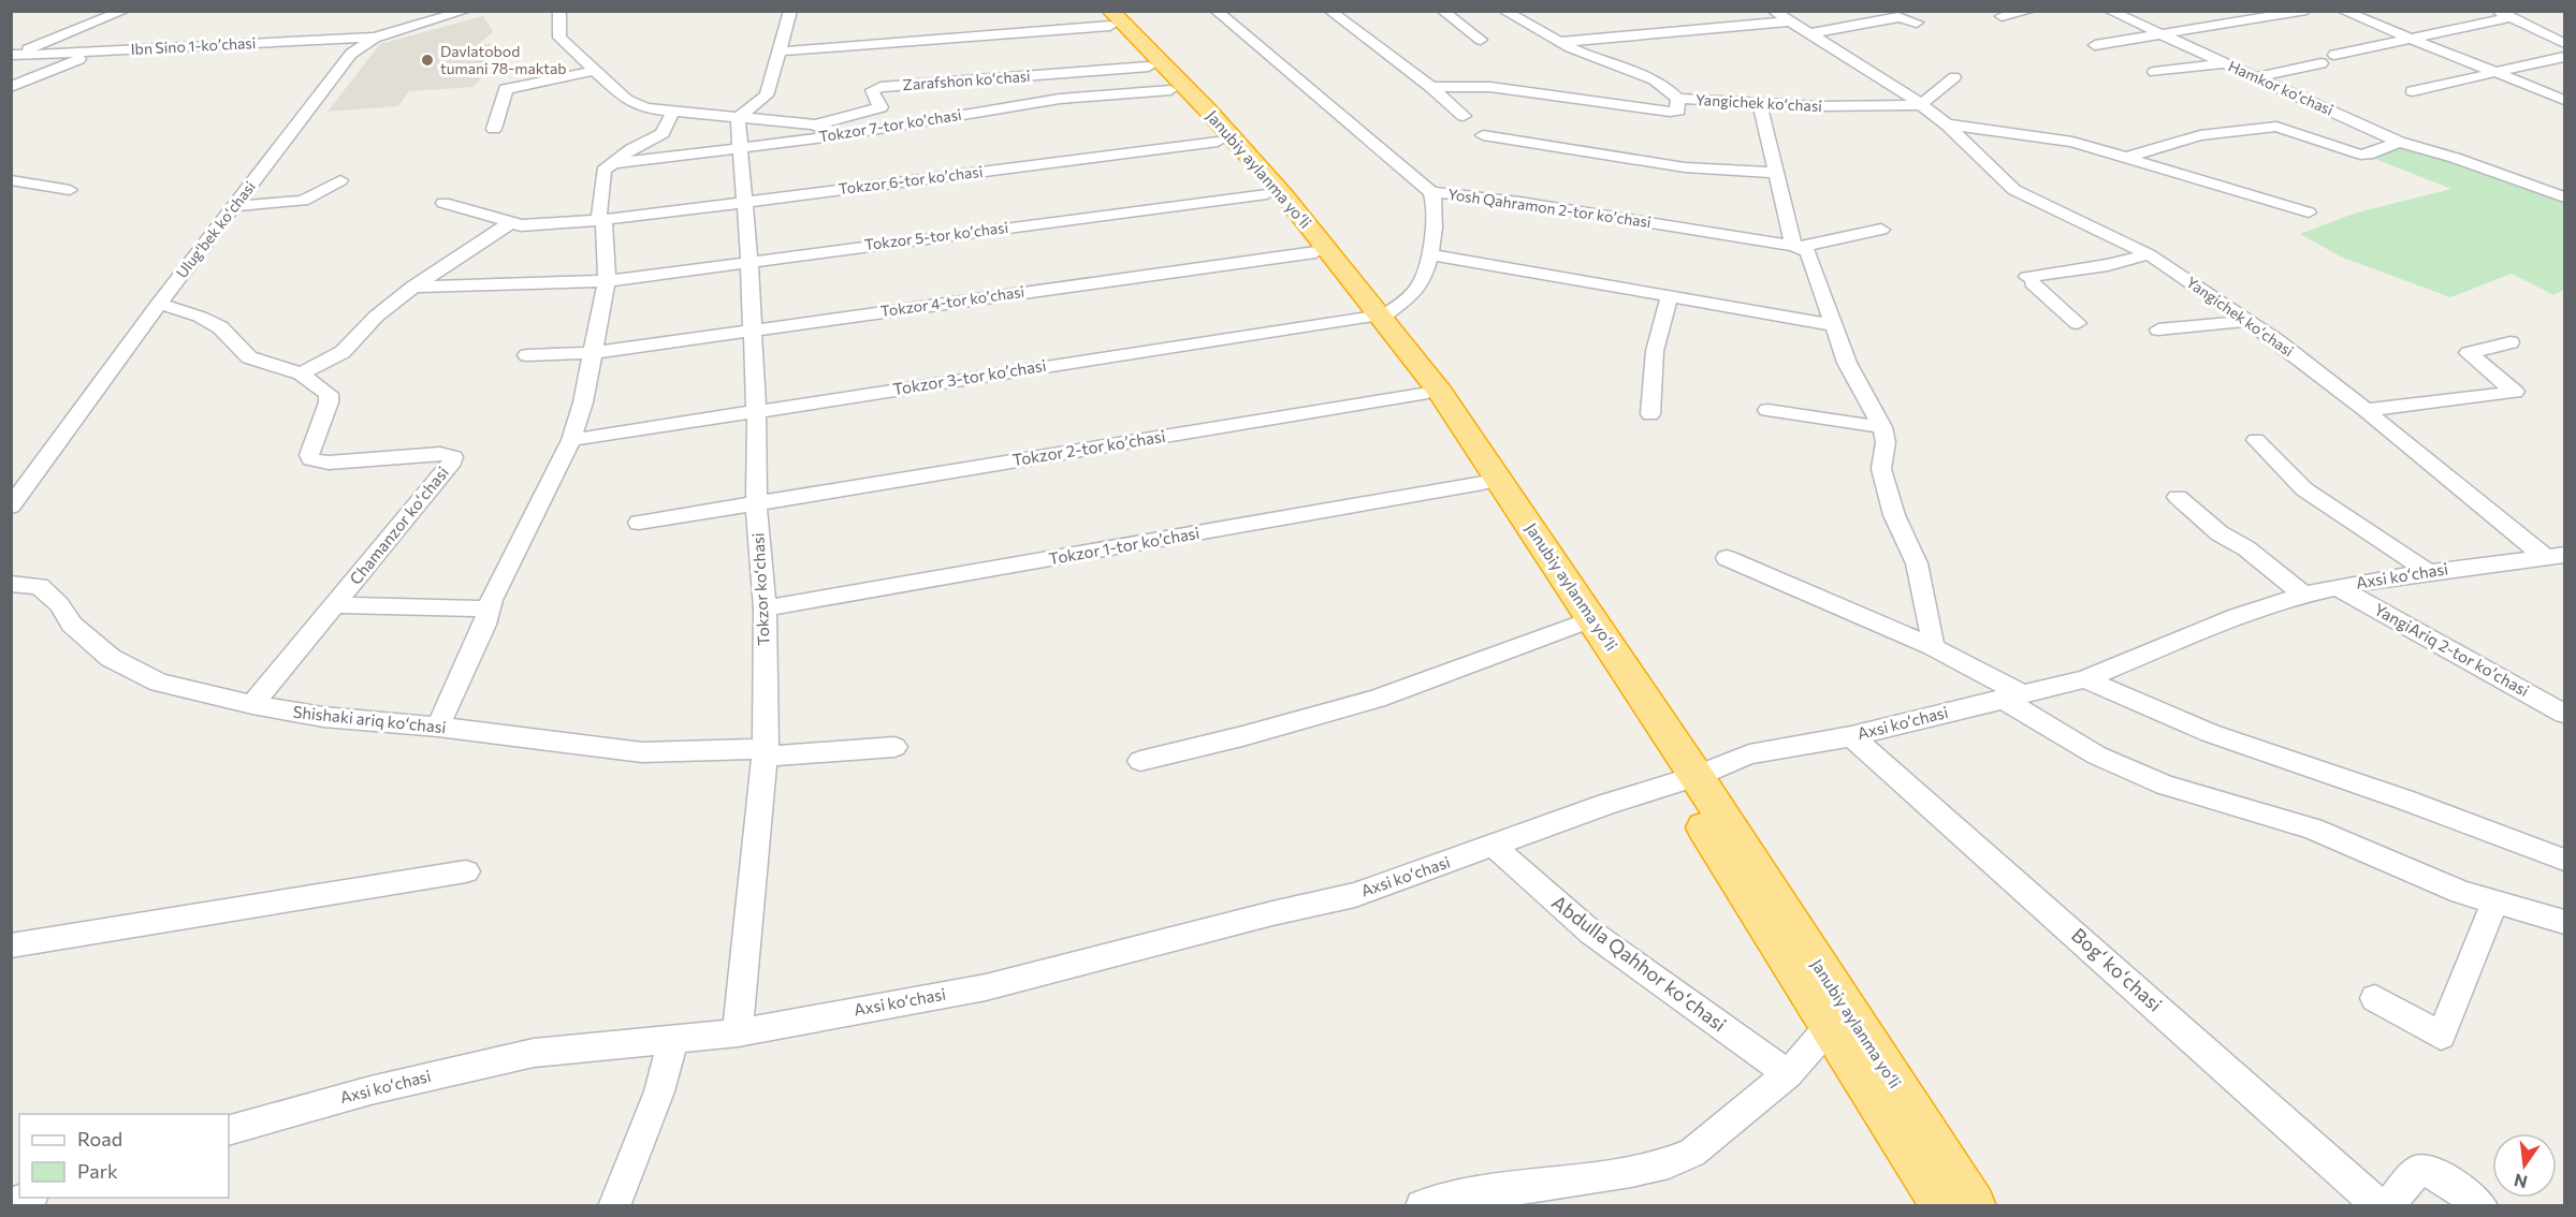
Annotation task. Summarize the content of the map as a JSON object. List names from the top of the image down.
{
  "streets": {
    "highway": ["Janubiy aylanma yoʻli"],
    "street": [
      "Ibn Sino 1-koʼchasi",
      "Zarafshon koʻchasi",
      "Hamkor koʻchasi",
      "Yangichek koʻchasi",
      "Tokzor 7-tor koʼchasi",
      "Tokzor 6-tor koʼchasi",
      "Yosh Qahramon 2-tor koʼchasi",
      "Ulugʻbek koʻchasi",
      "Tokzor 5-tor koʼchasi",
      "Tokzor 4-tor koʼchasi",
      "Tokzor 3-tor koʼchasi",
      "Tokzor 2-tor koʼchasi",
      "Chamanzor koʻchasi",
      "Tokzor 1-tor koʼchasi",
      "Axsi koʻchasi",
      "Tokzor koʻchasi",
      "YangiАriq 2-tor koʼchasi",
      "Shishaki ariq koʻchasi",
      "Abdulla Qahhor koʻchasi",
      "Bogʻ koʻchasi"
    ]
  },
  "crossings": [
    ["Ibn Sino 1-koʼchasi", "Ulugʻbek koʻchasi"],
    ["Zarafshon koʻchasi", "Janubiy aylanma yoʻli"],
    ["Yangichek koʻchasi", "Axsi koʻchasi"],
    ["Tokzor 7-tor koʼchasi", "Janubiy aylanma yoʻli"],
    ["Tokzor 7-tor koʼchasi", "Tokzor koʻchasi"],
    ["Janubiy aylanma yoʻli", "Tokzor 6-tor koʼchasi"],
    ["Janubiy aylanma yoʻli", "Tokzor 5-tor koʼchasi"],
    ["Janubiy aylanma yoʻli", "Tokzor 4-tor koʼchasi"],
    ["Janubiy aylanma yoʻli", "Tokzor 3-tor koʼchasi"],
    ["Janubiy aylanma yoʻli", "Tokzor 2-tor koʼchasi"],
    ["Janubiy aylanma yoʻli", "Tokzor 1-tor koʼchasi"],
    ["Janubiy aylanma yoʻli", "Axsi koʻchasi"],
    ["Tokzor 6-tor koʼchasi", "Tokzor koʻchasi"],
    ["Ulugʻbek koʻchasi", "Chamanzor koʻchasi"],
    ["Tokzor 5-tor koʼchasi", "Tokzor koʻchasi"],
    ["Tokzor 4-tor koʼchasi", "Tokzor koʻchasi"],
    ["Tokzor 3-tor koʼchasi", "Tokzor koʻchasi"],
    ["Tokzor 2-tor koʼchasi", "Tokzor koʻchasi"],
    ["Chamanzor koʻchasi", "Shishaki ariq koʻchasi"],
    ["Tokzor 1-tor koʼchasi", "Tokzor koʻchasi"],
    ["Axsi koʻchasi", "Tokzor koʻchasi"],
    ["Axsi koʻchasi", "YangiАriq 2-tor koʼchasi"],
    ["Axsi koʻchasi", "Abdulla Qahhor koʻchasi"],
    ["Axsi koʻchasi", "Bogʻ koʻchasi"],
    ["Tokzor koʻchasi", "Shishaki ariq koʻchasi"]
  ],
  "places": ["Davlatobod tumani 78-maktab"],
  "legend": ["Road", "Park"],
  "north": "bottom"
}
